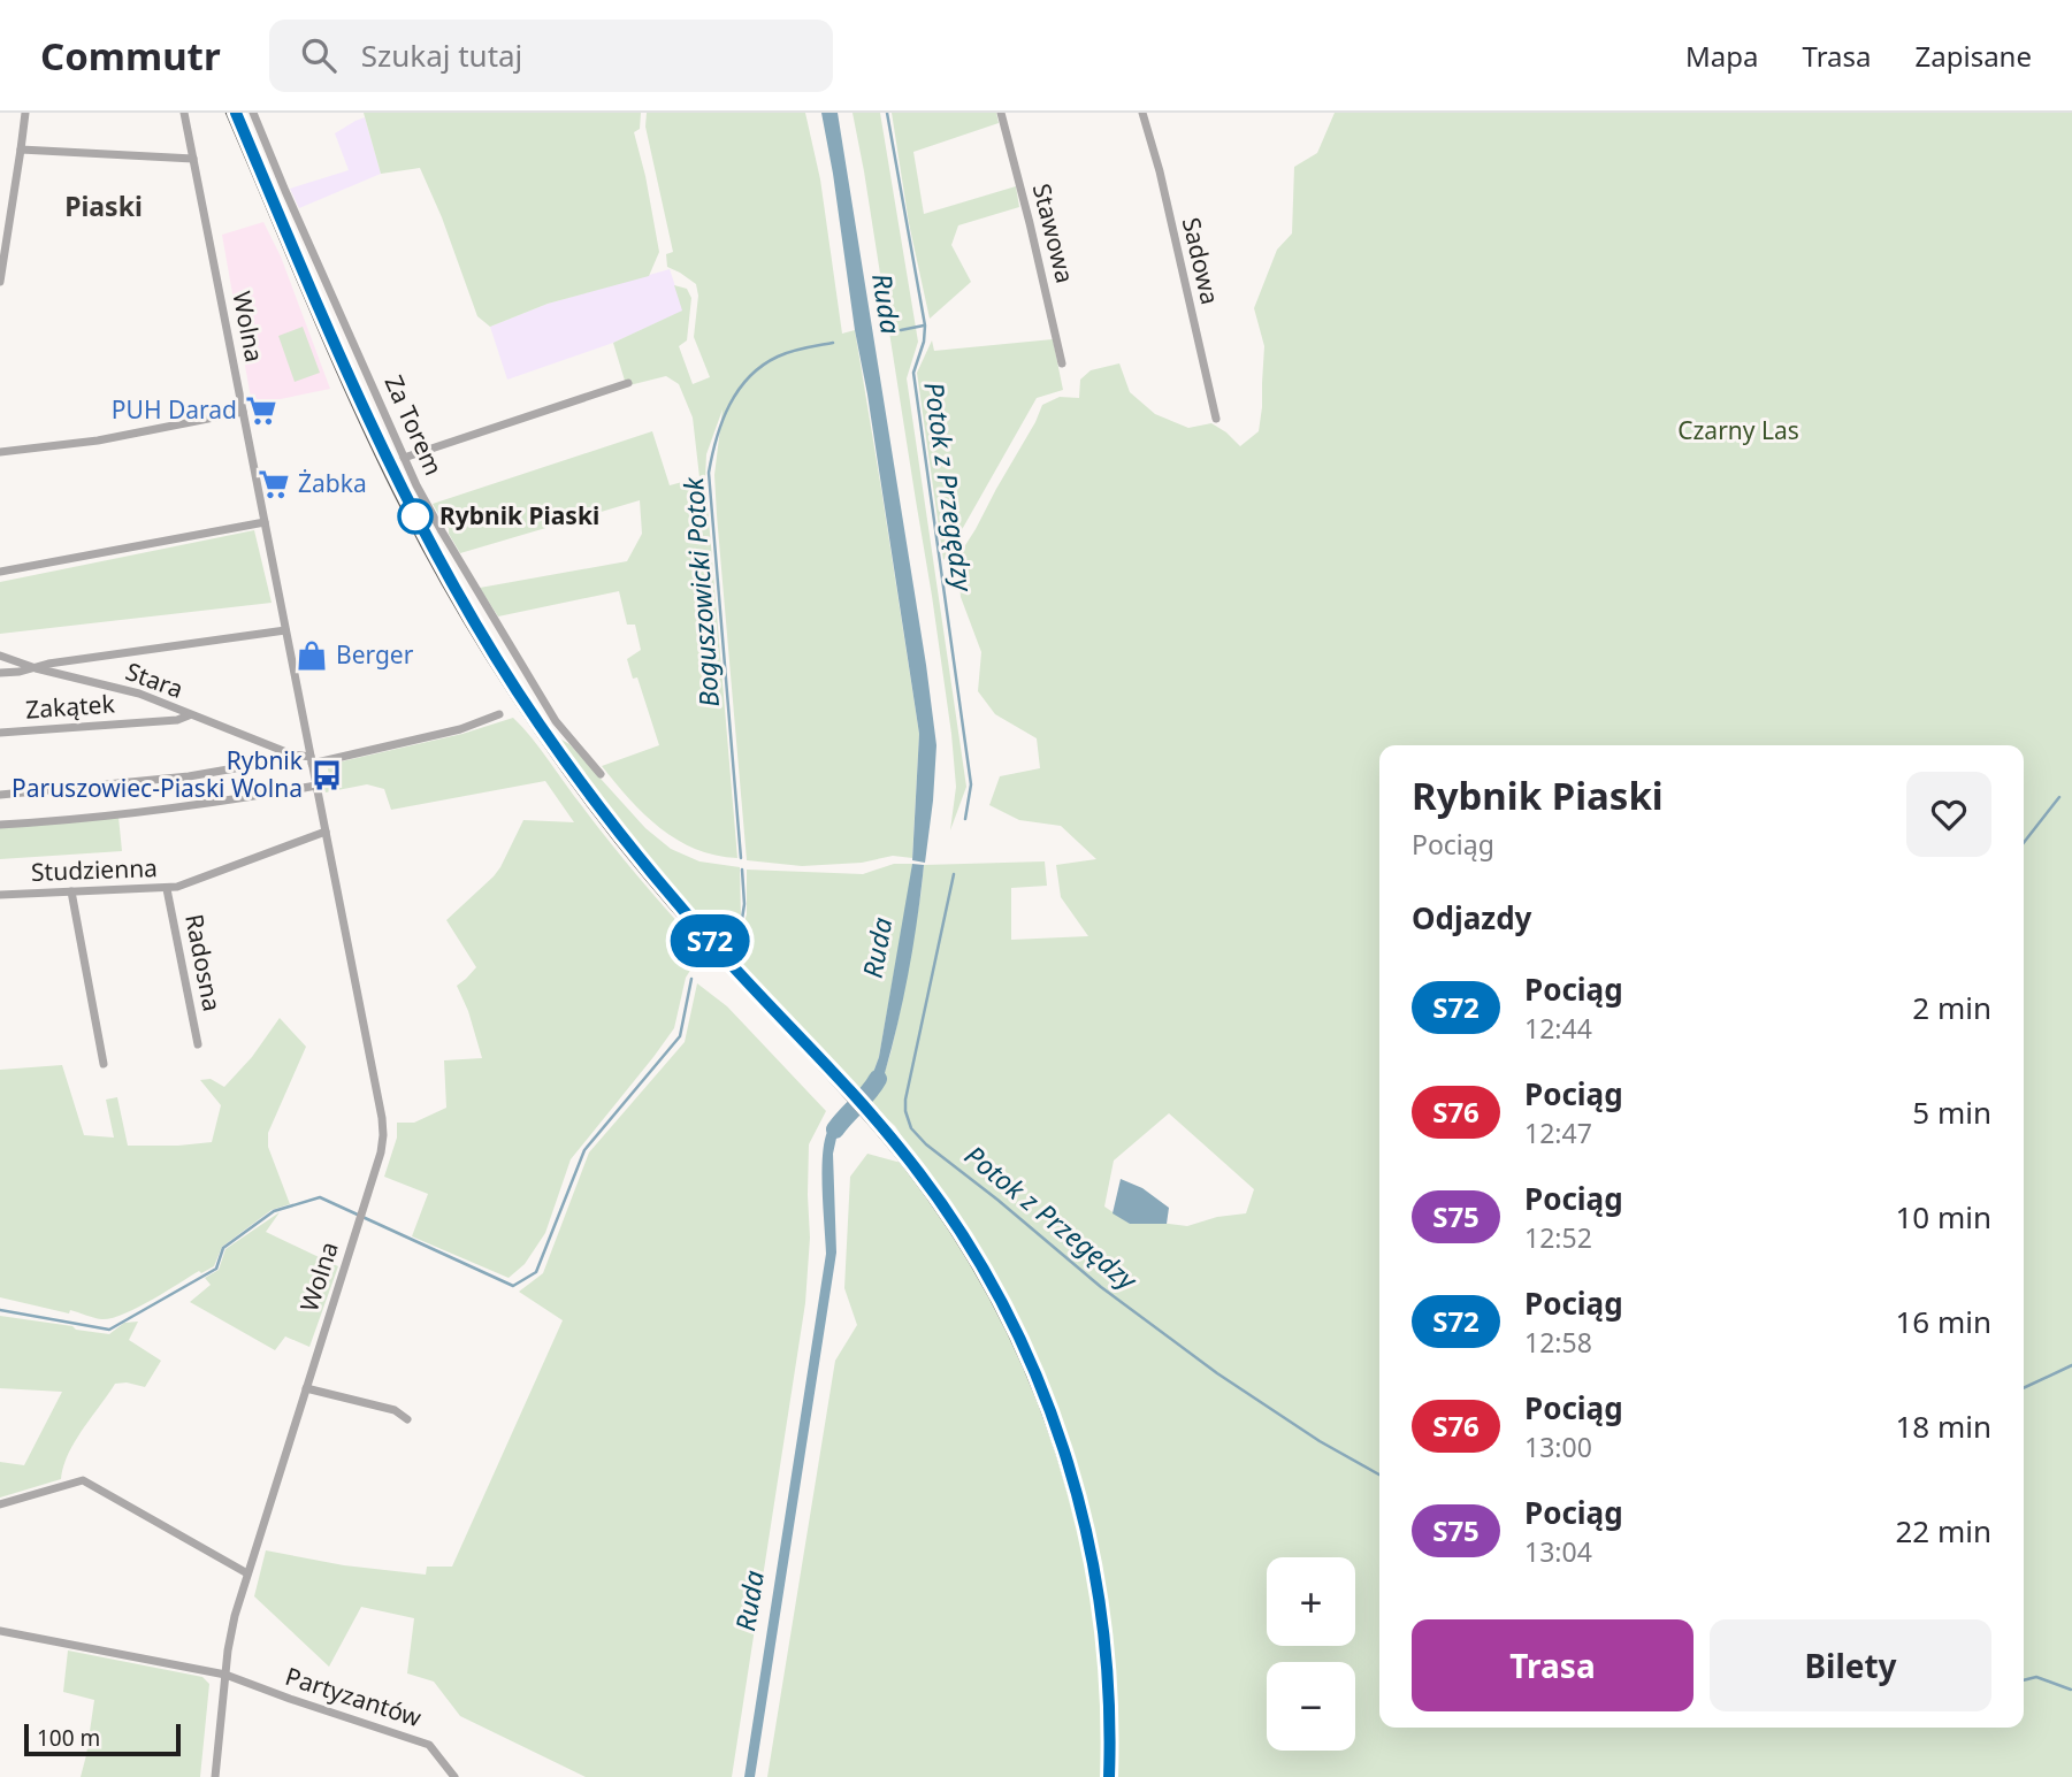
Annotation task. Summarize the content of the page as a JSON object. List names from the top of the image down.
{
  "streets": {
    "street": [
      "Stawowa",
      "Sadowa",
      "Wolna",
      "Za Torem",
      "Stara",
      "Zakątek",
      "Studzienna",
      "Radosna",
      "Partyzantów"
    ]
  },
  "crossings": [
    ["Wolna", "Stara"],
    ["Wolna", "Zakątek"],
    ["Wolna", "Studzienna"],
    ["Wolna", "Partyzantów"],
    ["Stara", "Zakątek"],
    ["Studzienna", "Radosna"]
  ],
  "districts": ["Piaski"],
  "water": ["Ruda", "Potok z Przegędzy", "Boguszowicki Potok"],
  "parks": ["Czarny Las"],
  "places": {
    "supermarket": ["PUH Darad", "Żabka"],
    "other": ["Rybnik Piaski"],
    "shop": ["Berger"],
    "bus stop": ["Rybnik Paruszowiec-Piaski Wolna"]
  },
  "scale_bar": "100 m",
  "page": {
    "header": "Commutr",
    "search": "Szukaj tutaj",
    "nav": ["Mapa", "Trasa", "Zapisane"],
    "on_map": "S72",
    "heading": [
      ["Rybnik Piaski", "Pociąg"],
      "Odjazdy"
    ],
    "list": [
      {
        "mark": "S72",
        "name": "Pociąg",
        "note": "12:44",
        "value": "2 min"
      },
      {
        "mark": "S76",
        "name": "Pociąg",
        "note": "12:47",
        "value": "5 min"
      },
      {
        "mark": "S75",
        "name": "Pociąg",
        "note": "12:52",
        "value": "10 min"
      },
      {
        "mark": "S72",
        "name": "Pociąg",
        "note": "12:58",
        "value": "16 min"
      },
      {
        "mark": "S76",
        "name": "Pociąg",
        "note": "13:00",
        "value": "18 min"
      },
      {
        "mark": "S75",
        "name": "Pociąg",
        "note": "13:04",
        "value": "22 min"
      }
    ],
    "map_buttons": ["+", "−"],
    "buttons": ["Trasa", "Bilety"],
    "scale": "100 m"
  }
}
